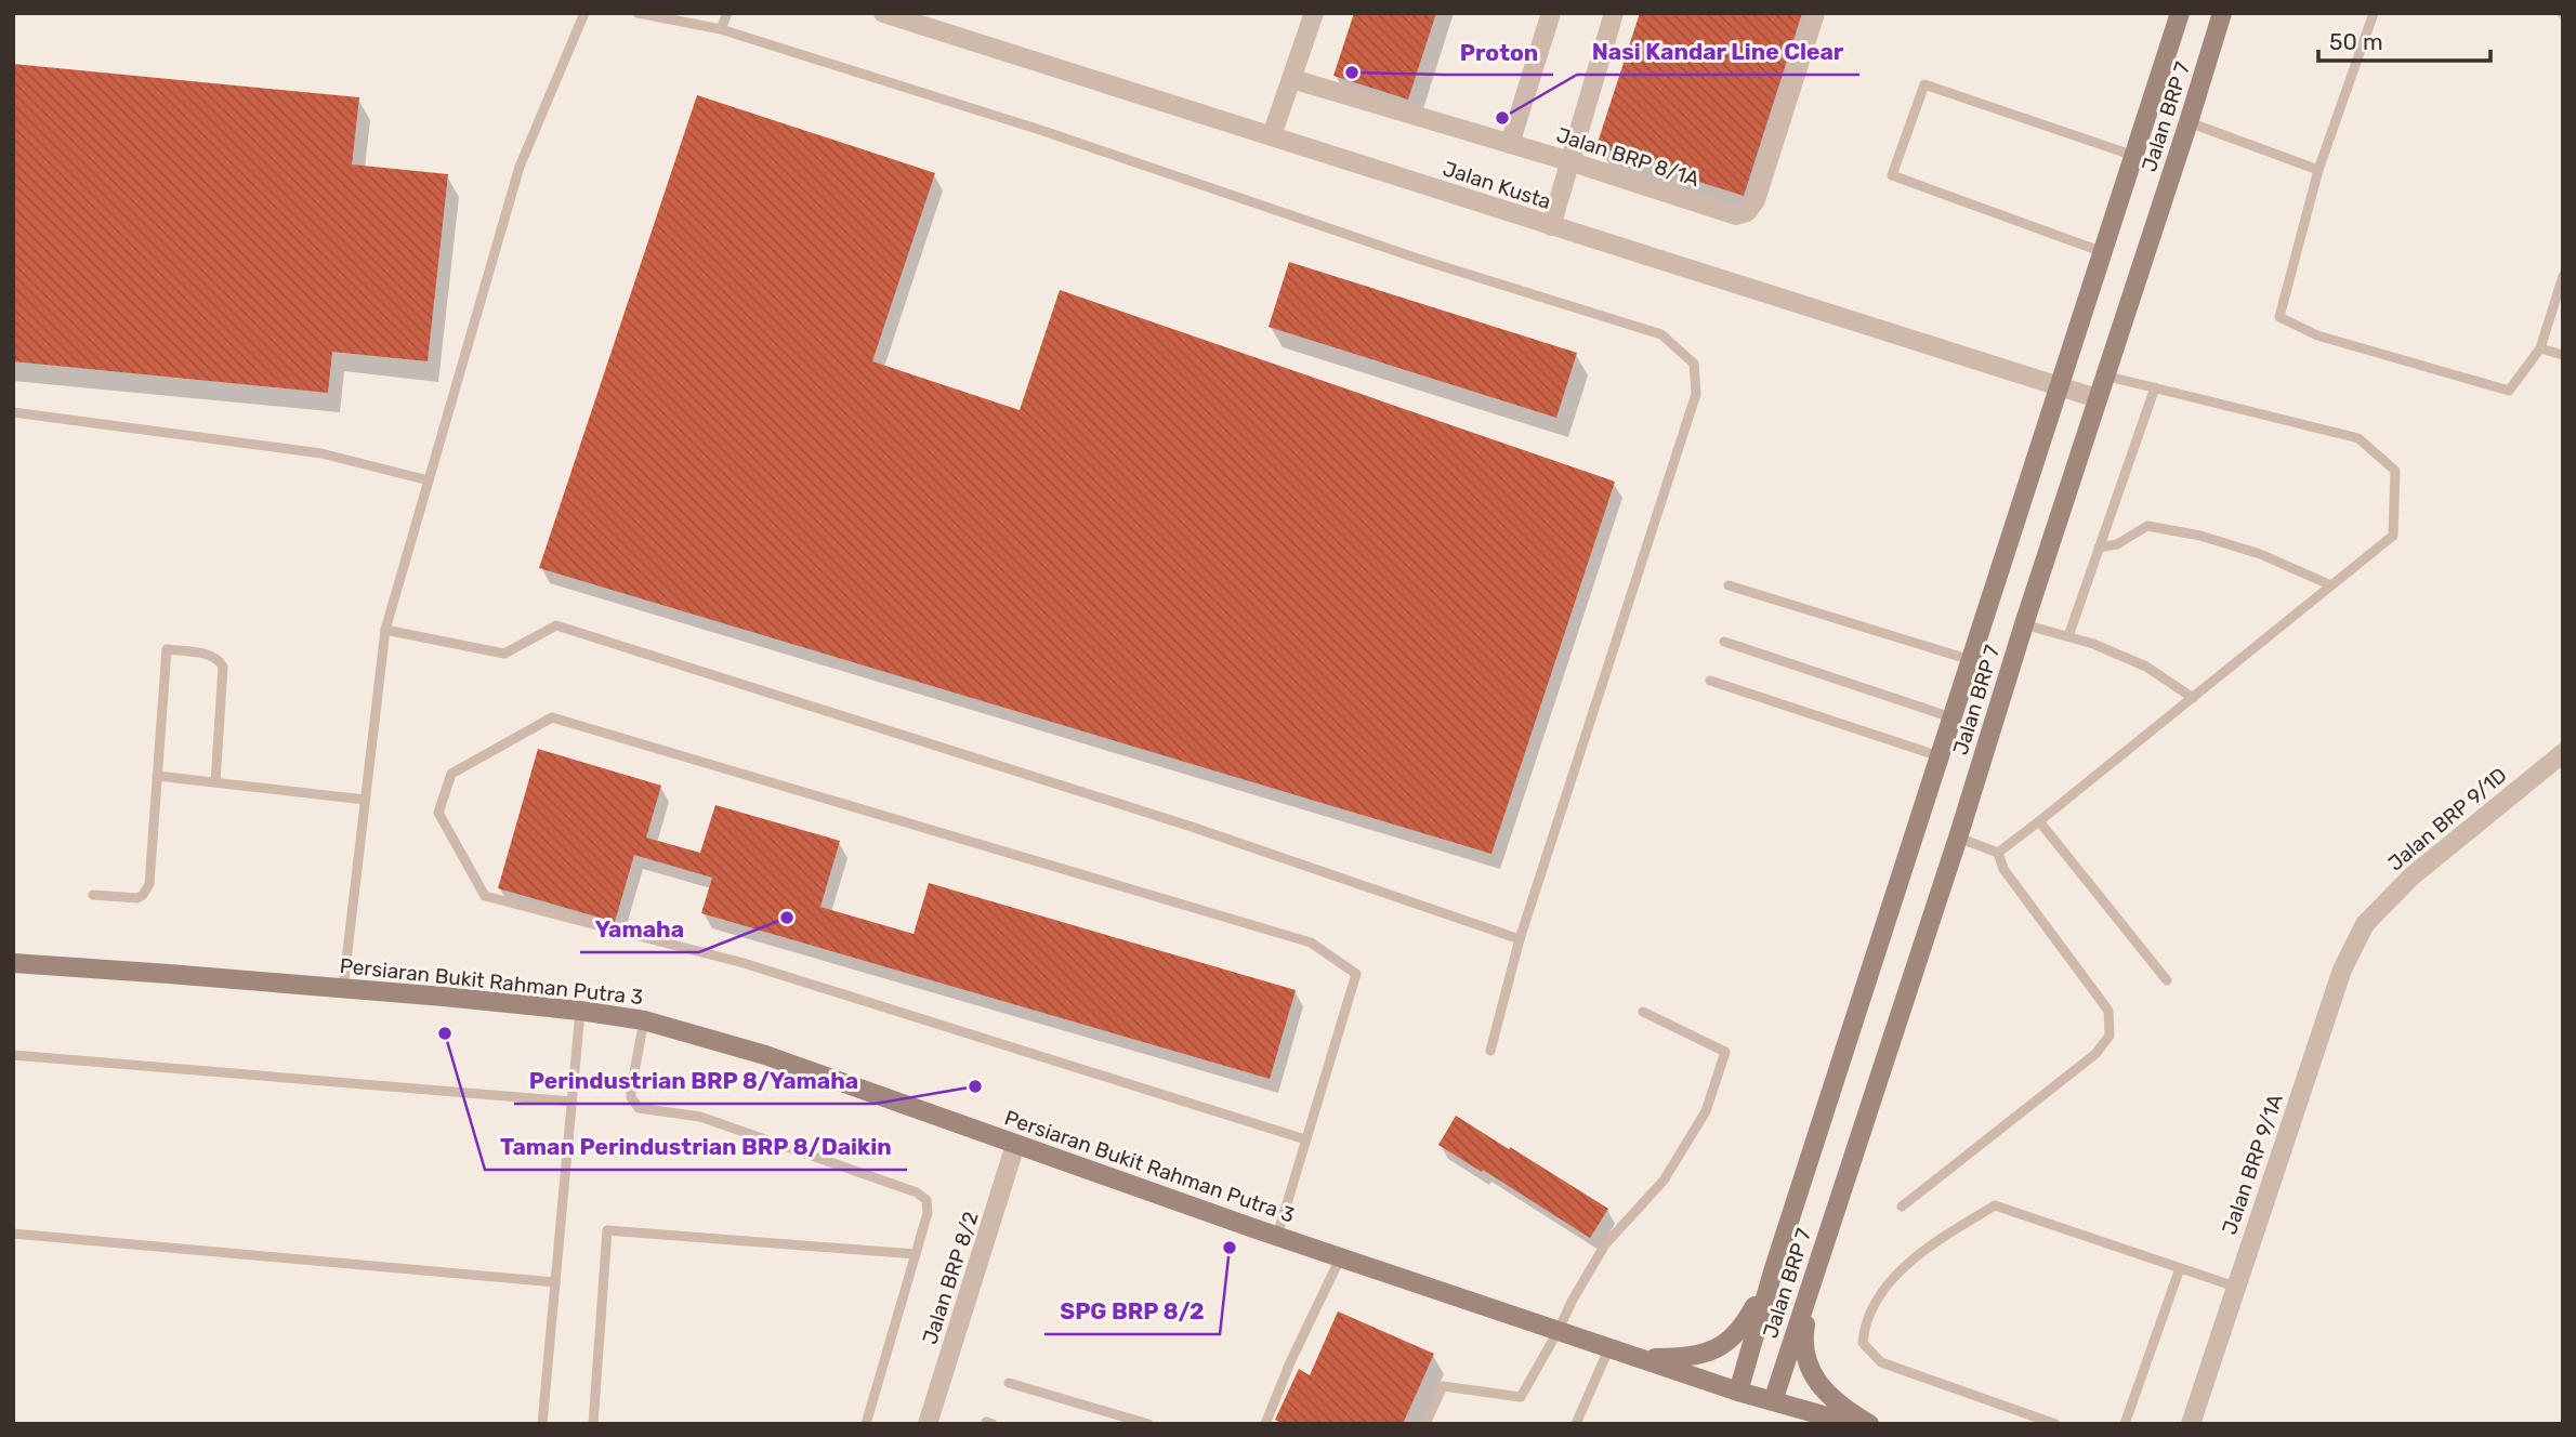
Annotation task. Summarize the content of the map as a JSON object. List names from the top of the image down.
{
  "streets": {
    "main road": ["Jalan BRP 7", "Persiaran Bukit Rahman Putra 3"],
    "street": [
      "Jalan BRP 8/1A",
      "Jalan Kusta",
      "Jalan BRP 9/1D",
      "Jalan BRP 9/1A",
      "Jalan BRP 8/2"
    ]
  },
  "crossings": [
    ["Jalan BRP 7", "Jalan Kusta"],
    ["Jalan BRP 7", "Persiaran Bukit Rahman Putra 3"],
    ["Jalan BRP 9/1D", "Jalan BRP 9/1A"],
    ["Persiaran Bukit Rahman Putra 3", "Jalan BRP 8/2"]
  ],
  "places": [
    "Proton",
    "Nasi Kandar Line Clear",
    "Yamaha",
    "Taman Perindustrian BRP 8/Daikin",
    "Perindustrian BRP 8/Yamaha",
    "SPG BRP 8/2"
  ],
  "scale_bar": "50 m"
}
